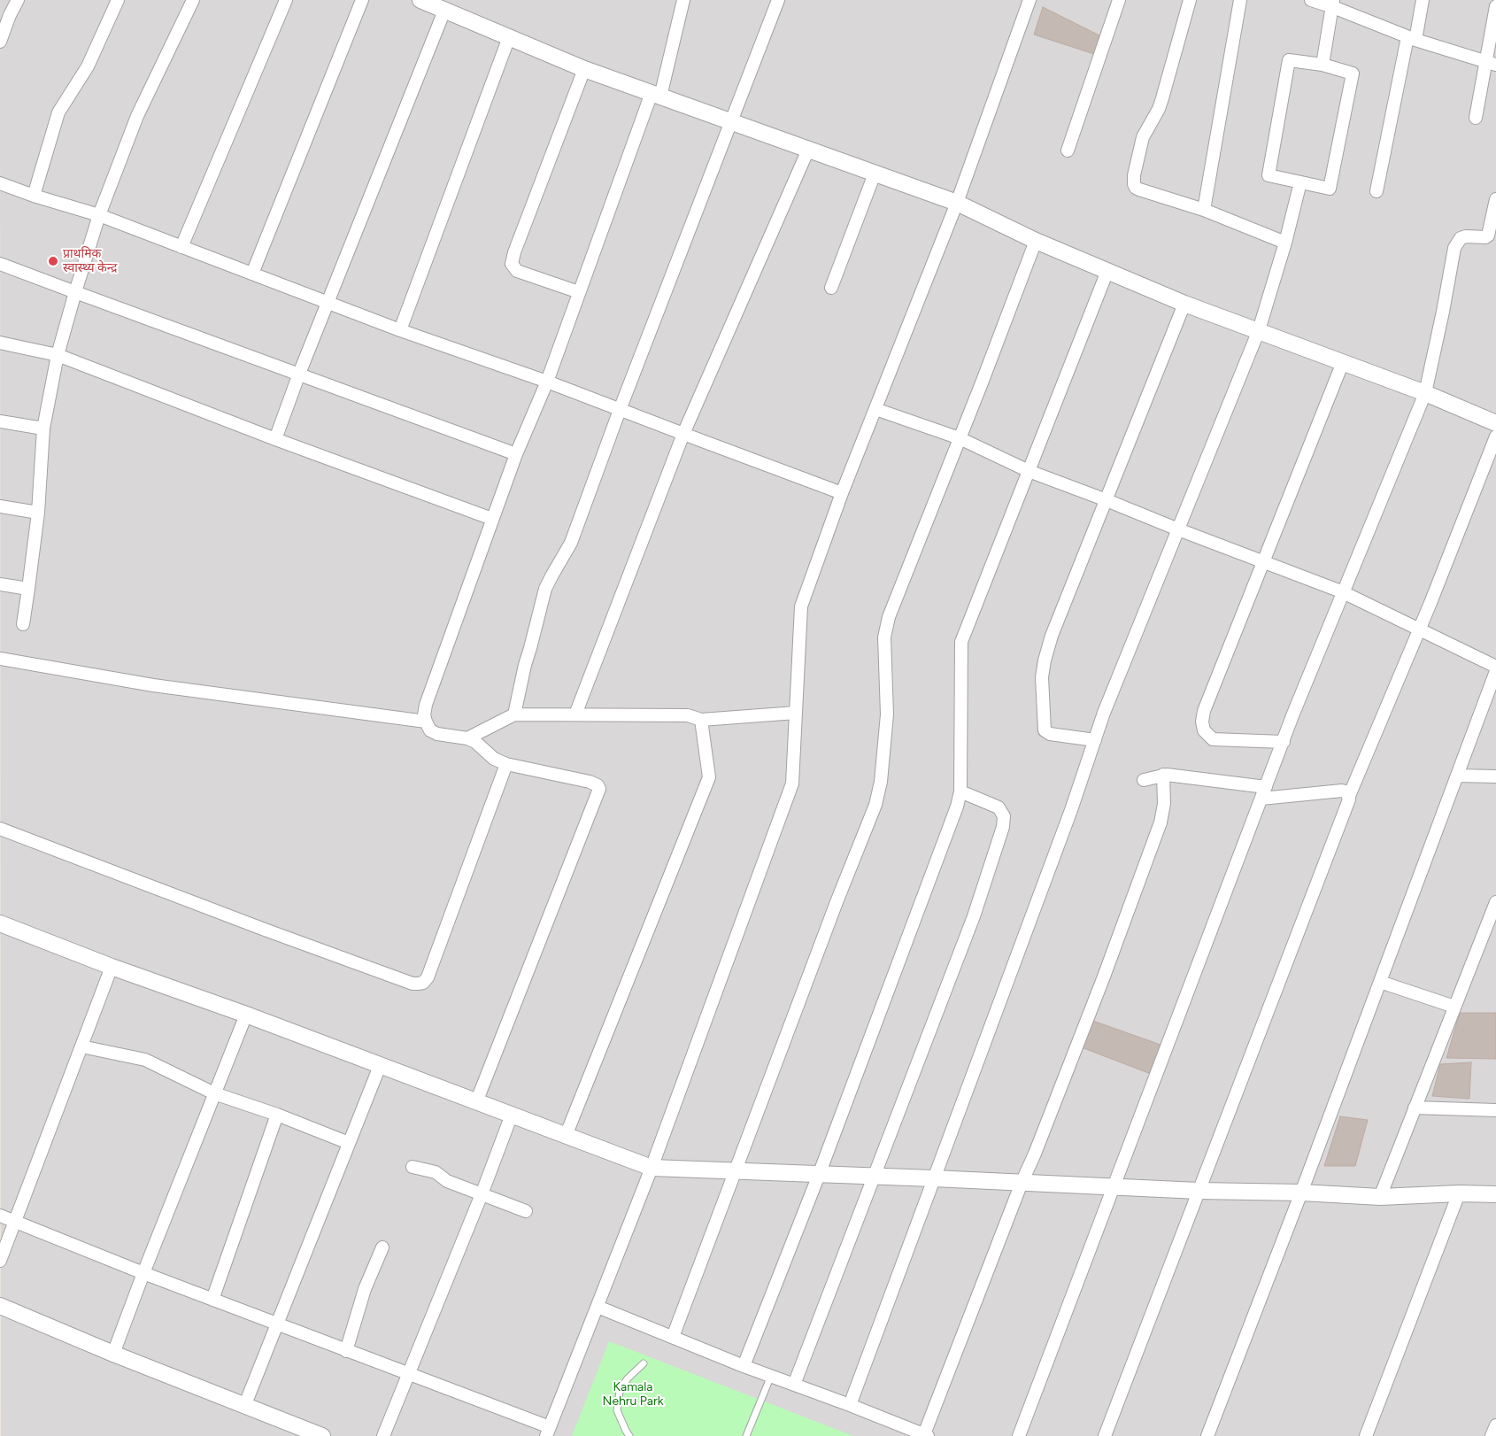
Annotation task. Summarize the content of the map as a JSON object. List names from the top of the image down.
{
  "parks": ["Kamala Nehru Park"],
  "places": ["प्राथमिक स्वास्थ्य केन्द्र"]
}
